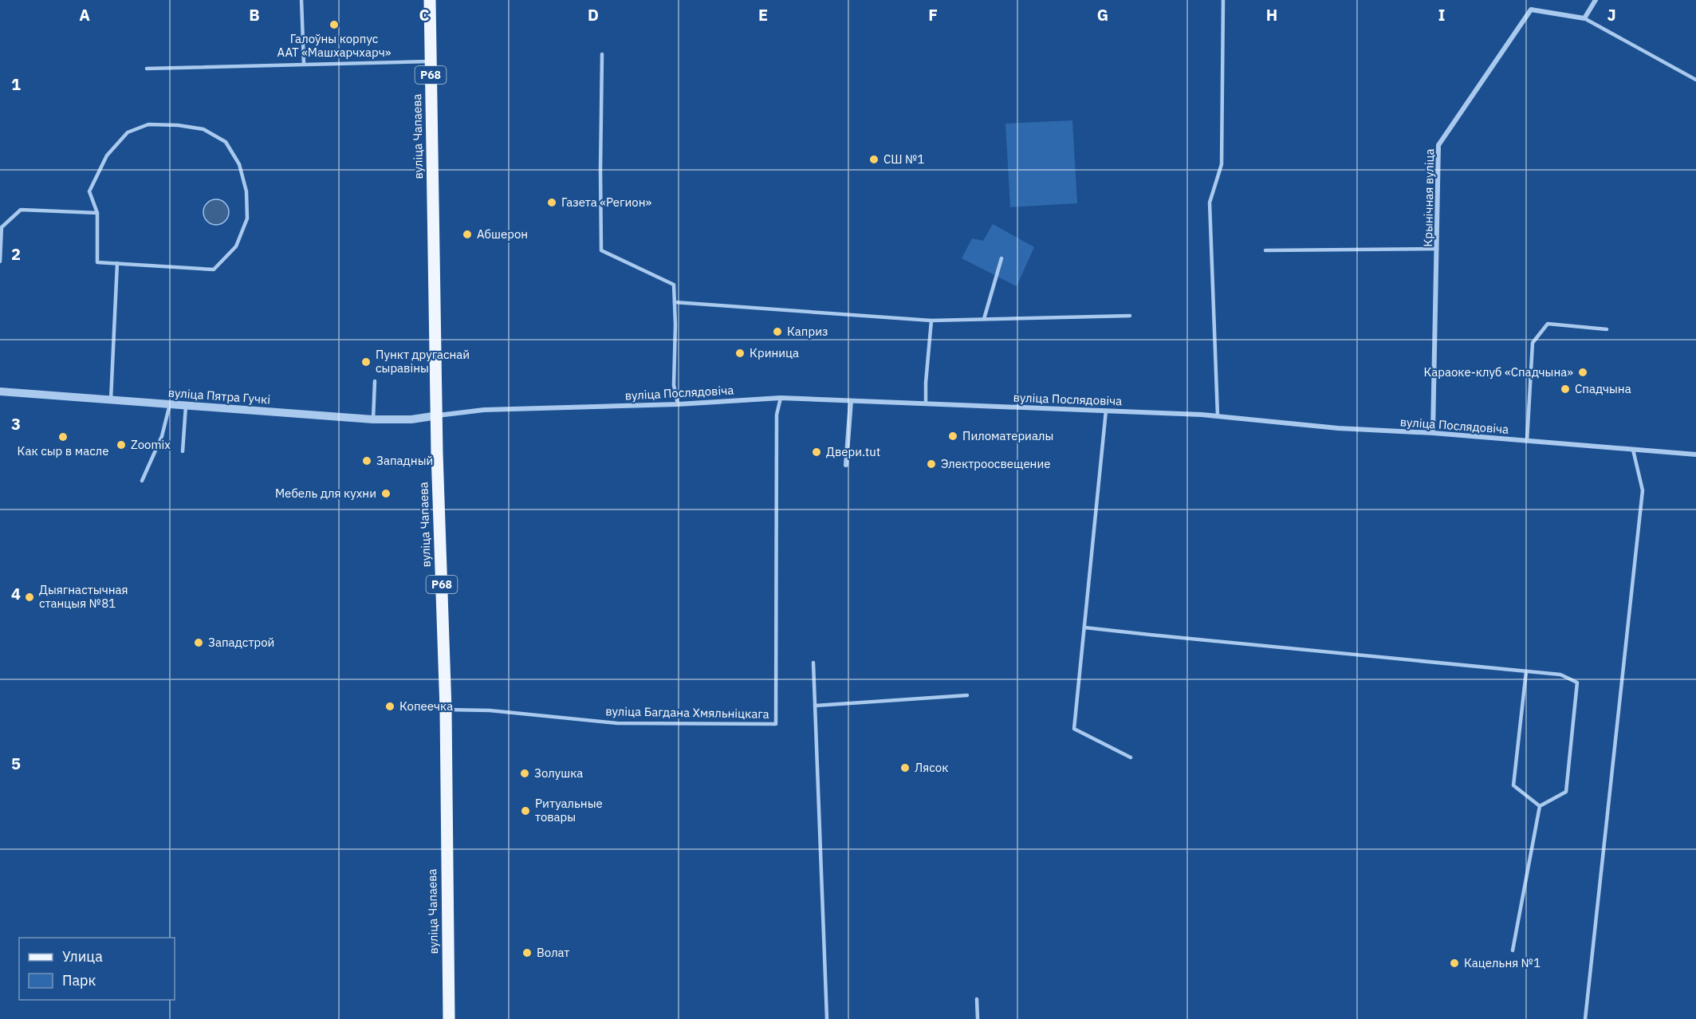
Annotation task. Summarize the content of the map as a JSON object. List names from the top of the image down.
{
  "streets": {
    "main road": ["Р68", "вуліца Чапаева"],
    "street": ["Крынічная вуліца", "вуліца Послядовіча", "вуліца Пятра Гучкі"],
    "lane": ["вуліца Багдана Хмяльніцкага"]
  },
  "crossings": [
    ["вуліца Чапаева", "вуліца Послядовіча"],
    ["вуліца Чапаева", "вуліца Пятра Гучкі"],
    ["вуліца Чапаева", "вуліца Багдана Хмяльніцкага"],
    ["Крынічная вуліца", "вуліца Послядовіча"],
    ["вуліца Послядовіча", "вуліца Пятра Гучкі"],
    ["вуліца Послядовіча", "вуліца Багдана Хмяльніцкага"]
  ],
  "places": [
    "Галоўны корпус ААТ «Машхарчхарч»",
    "СШ №1",
    "Газета «Регион»",
    "Абшерон",
    "Каприз",
    "Криница",
    "Пункт другаснай сыравіны",
    "Караоке-клуб «Спадчына»",
    "Спадчына",
    "Пиломатериалы",
    "Как сыр в масле",
    "Zoomix",
    "Двери.tut",
    "Западный",
    "Электроосвещение",
    "Мебель для кухни",
    "Дыягнастычная станцыя №81",
    "Западстрой",
    "Копеечка",
    "Лясок",
    "Золушка",
    "Ритуальные товары",
    "Волат",
    "Кацельня №1"
  ],
  "legend": ["Улица", "Парк"],
  "grid": {
    "columns": [
      "A",
      "B",
      "C",
      "D",
      "E",
      "F",
      "G",
      "H",
      "I",
      "J"
    ],
    "rows": [
      "1",
      "2",
      "3",
      "4",
      "5"
    ]
  }
}
